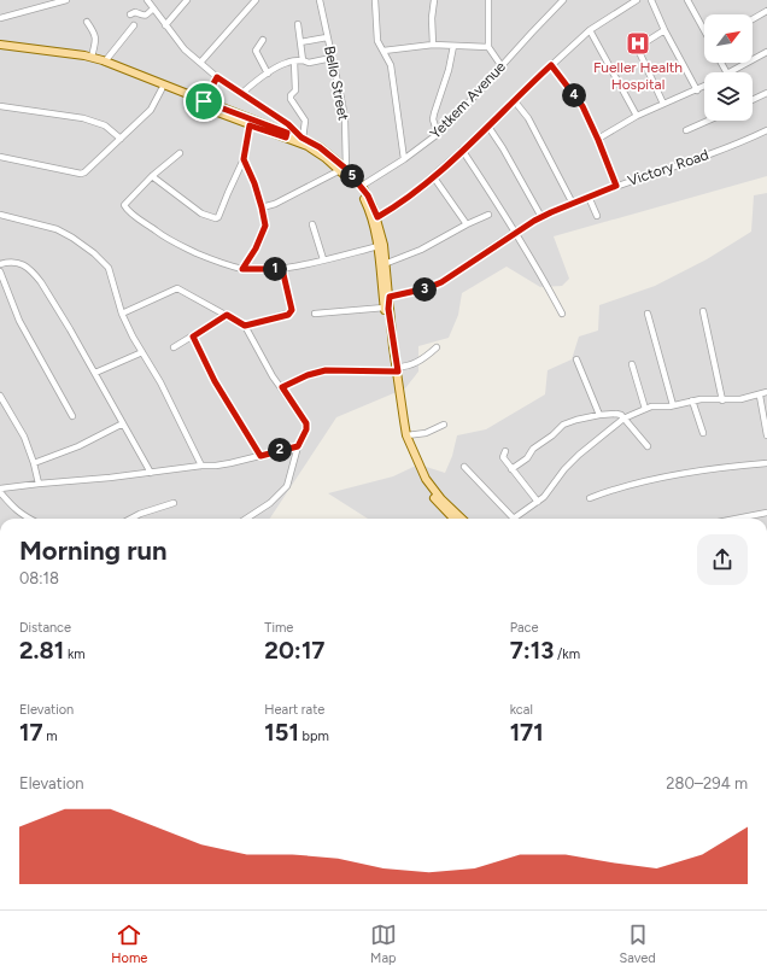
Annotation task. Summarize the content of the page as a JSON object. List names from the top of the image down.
{
  "streets": {
    "street": ["Bello Street", "Yetkem Avenue", "Victory Road"]
  },
  "places": {
    "hospital": ["Fueller Health Hospital"]
  },
  "north": "top right",
  "page": {
    "pins": [
      "4",
      "5",
      "1",
      "3",
      "2"
    ],
    "heading": ["Morning run", "08:18"],
    "stats": [
      ["Distance", "2.81 km"],
      ["Time", "20:17"],
      ["Pace", "7:13 /km"],
      ["Elevation", "17 m"],
      ["Heart rate", "151 bpm"],
      ["kcal", "171"]
    ],
    "chart": ["Elevation", "280–294 m"],
    "tabs": ["Home", "Map", "Saved"]
  }
}
